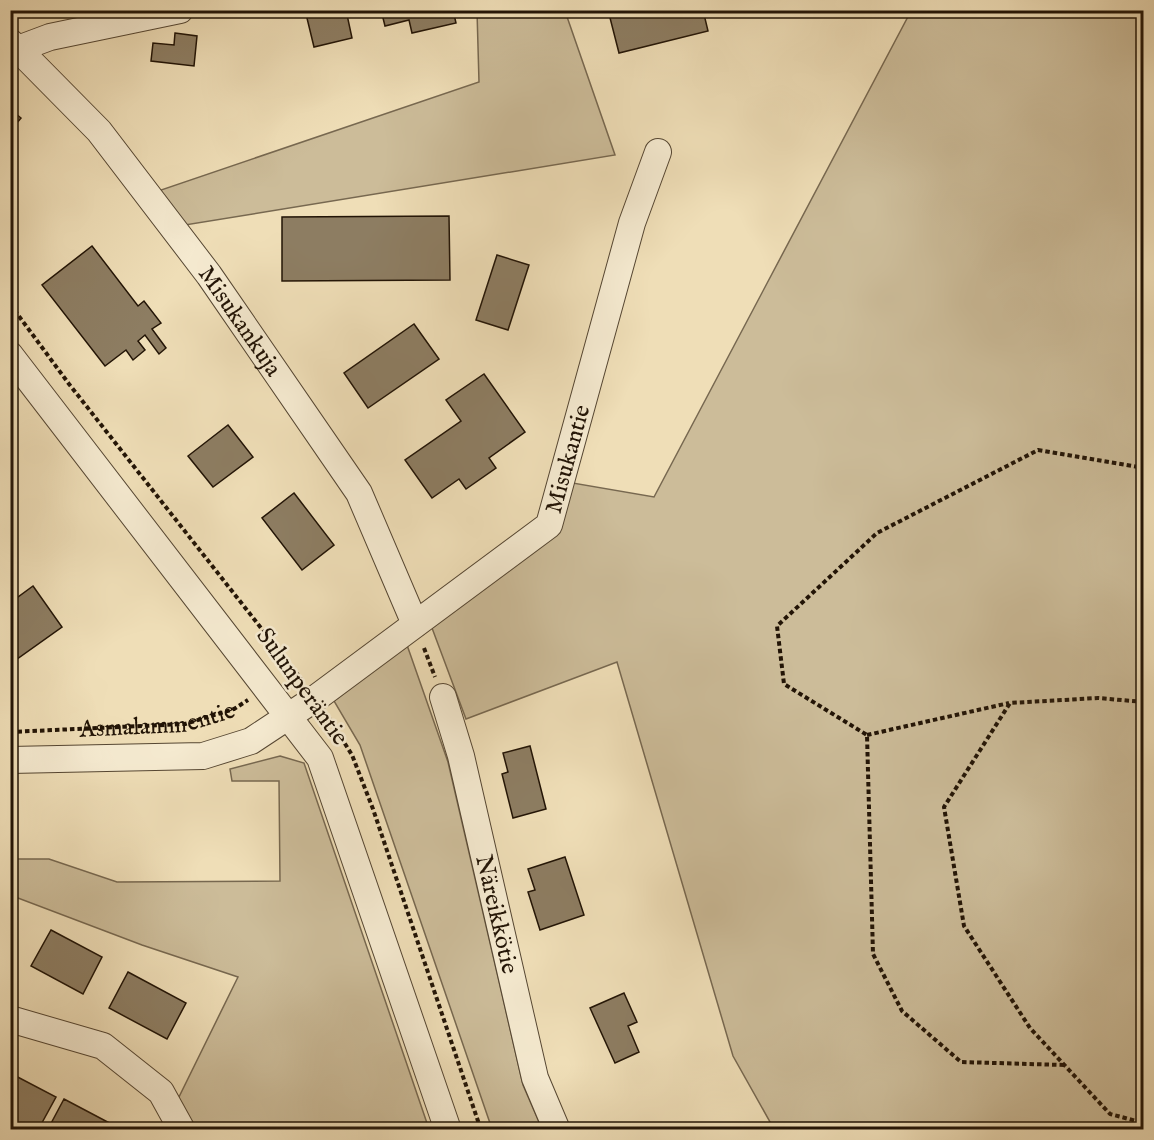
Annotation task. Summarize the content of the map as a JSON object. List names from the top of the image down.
{
  "streets": {
    "street": [
      "Misukankuja",
      "Misukantie",
      "Sulunperäntie",
      "Asmalammentie",
      "Näreikkötie"
    ]
  },
  "crossings": [
    ["Misukankuja", "Misukantie"],
    ["Misukantie", "Sulunperäntie"],
    ["Misukantie", "Asmalammentie"],
    ["Sulunperäntie", "Asmalammentie"]
  ]
}
